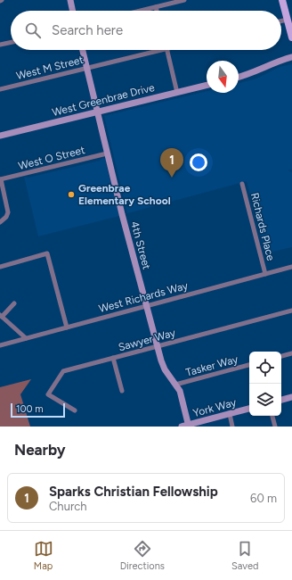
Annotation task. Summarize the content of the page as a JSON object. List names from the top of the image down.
{
  "streets": {
    "street": [
      "West M Street",
      "West Greenbrae Drive",
      "West O Street",
      "Richards Place",
      "4th Street",
      "West Richards Way",
      "Sawyer Way",
      "Tasker Way",
      "York Way"
    ]
  },
  "crossings": [
    ["West M Street", "4th Street"],
    ["West Greenbrae Drive", "4th Street"],
    ["West O Street", "4th Street"],
    ["Richards Place", "West Richards Way"],
    ["4th Street", "West Richards Way"],
    ["4th Street", "Sawyer Way"],
    ["4th Street", "Tasker Way"],
    ["4th Street", "York Way"]
  ],
  "places": ["Greenbrae Elementary School"],
  "scale_bar": "100 m",
  "north": "bottom",
  "page": {
    "search": "Search here",
    "pins": "1",
    "scale": "100 m",
    "heading": "Nearby",
    "list": [
      {
        "mark": "1",
        "name": "Sparks Christian Fellowship",
        "note": "Church",
        "value": "60 m"
      }
    ],
    "nav": ["Map", "Directions", "Saved"]
  }
}
